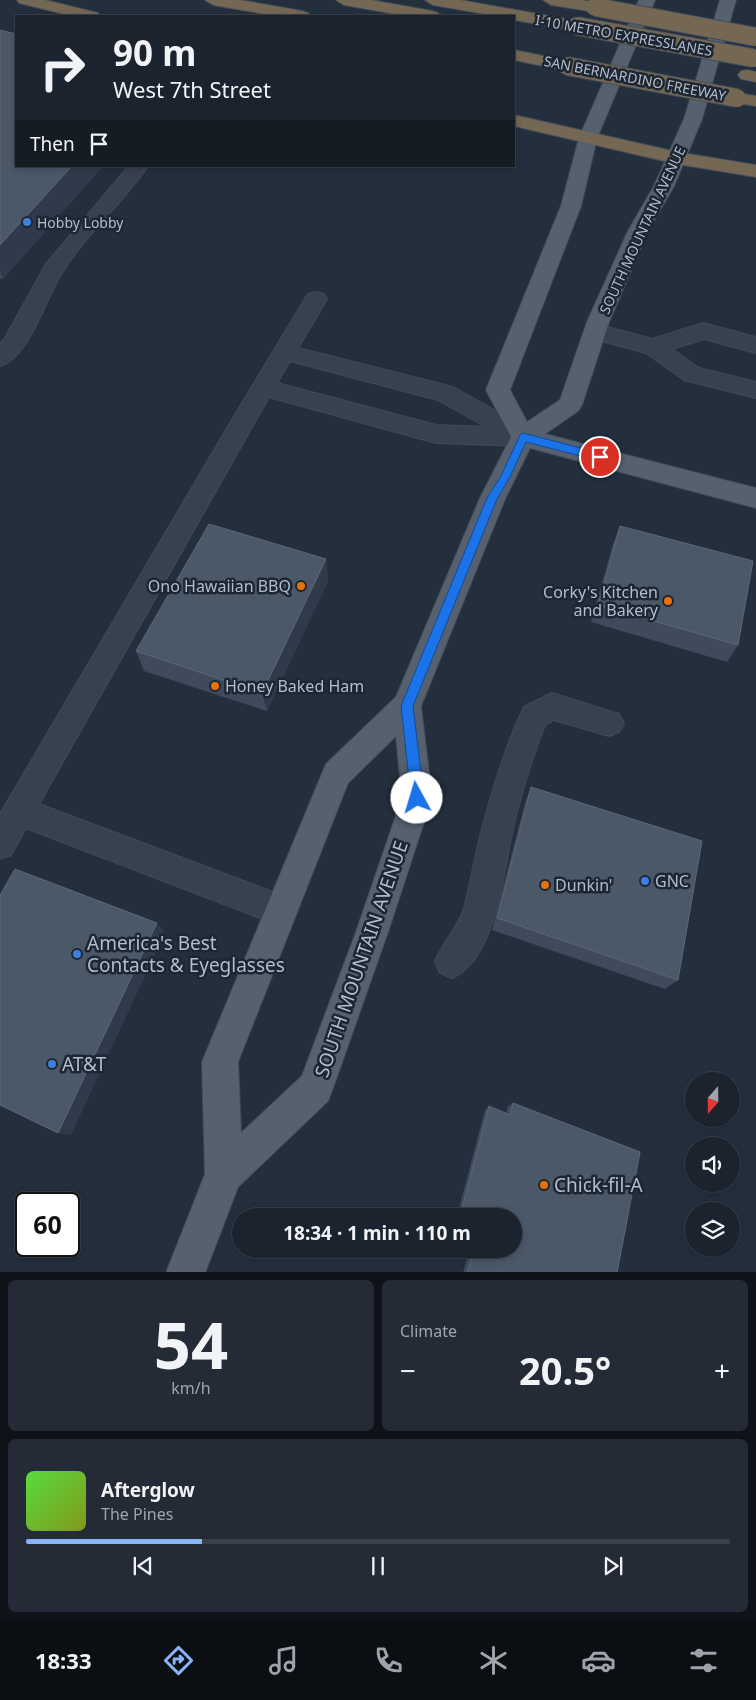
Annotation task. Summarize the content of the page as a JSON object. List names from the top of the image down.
{
  "streets": {
    "highway": ["I-10 METRO EXPRESSLANES", "SAN BERNARDINO FREEWAY"],
    "main road": ["SOUTH MOUNTAIN AVENUE"]
  },
  "places": [
    "Hobby Lobby",
    "Ono Hawaiian BBQ",
    "Corky's Kitchen and Bakery",
    "Honey Baked Ham",
    "GNC",
    "Dunkin'",
    "America's Best Contacts & Eyeglasses",
    "AT&T",
    "Chick-fil-A"
  ],
  "north": "bottom",
  "page": {
    "turn": ["90 m", "West 7th Street"],
    "then": "Then",
    "limit": "60",
    "trip": "18:34 · 1 min · 110 m",
    "tile": [
      ["54", "km/h"],
      "Climate"
    ],
    "heat": ["−", "20.5°", "+"],
    "song": ["Afterglow", "The Pines"],
    "tabs": "18:33"
  }
}
